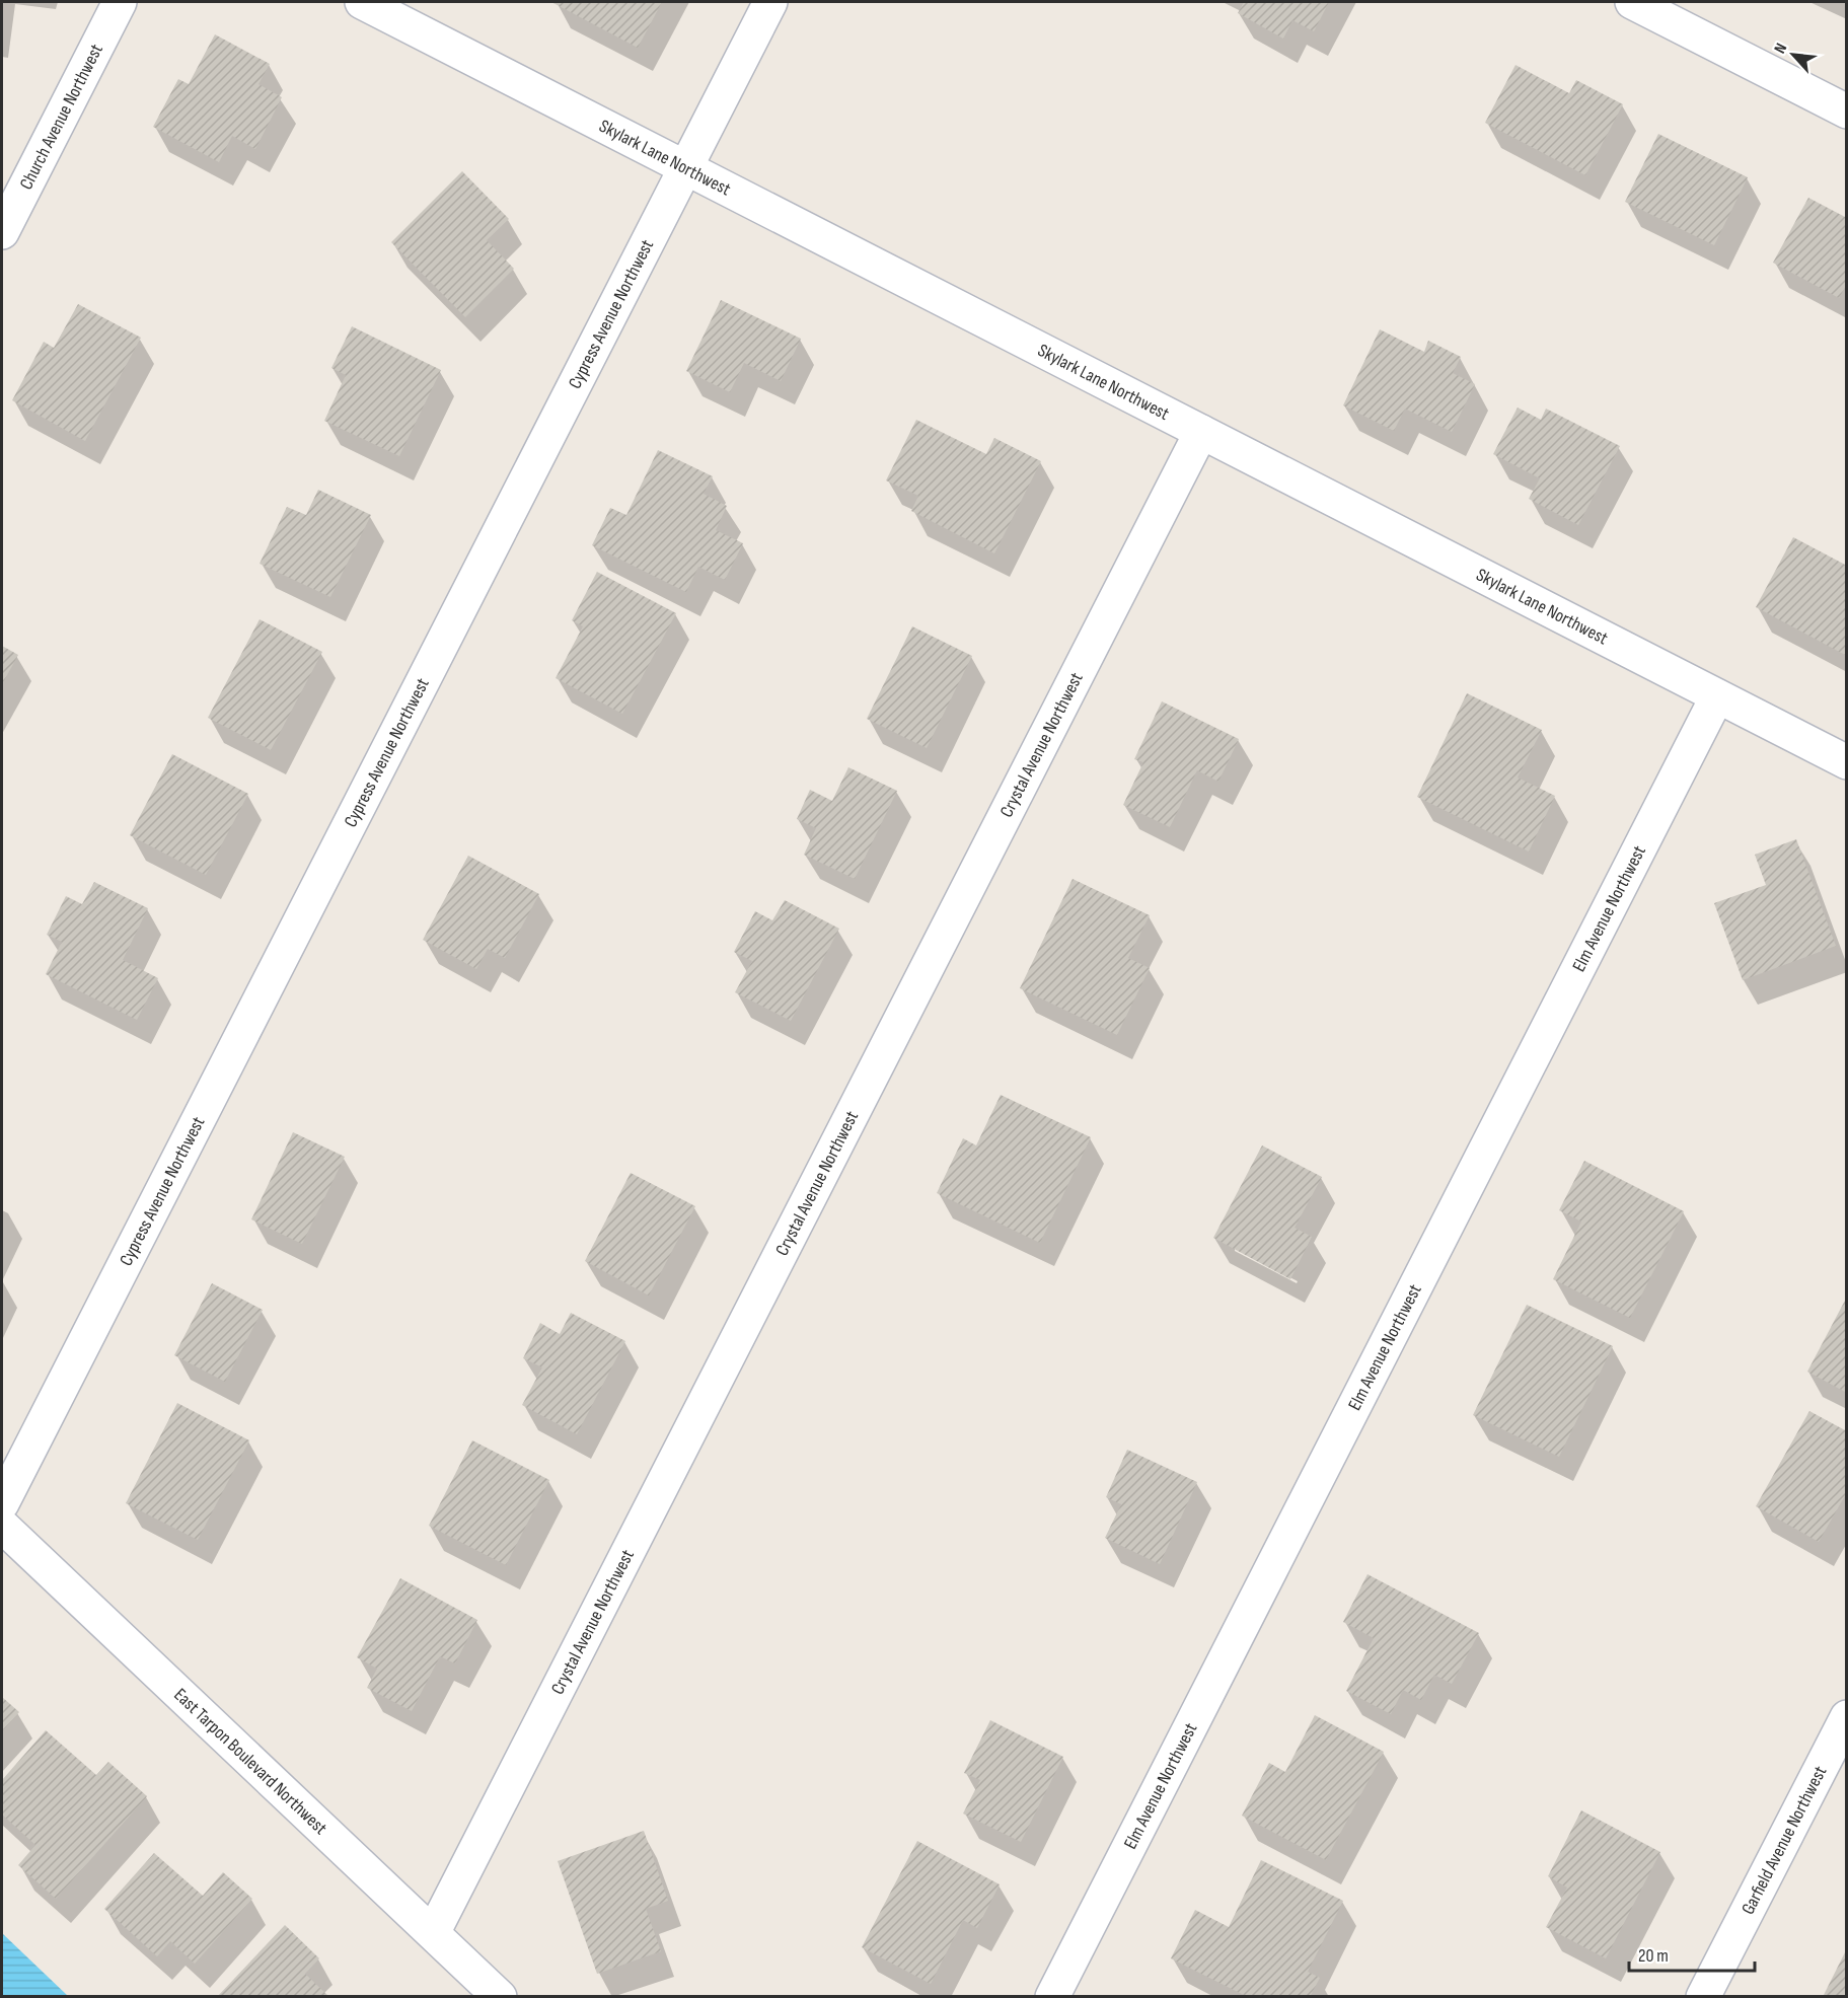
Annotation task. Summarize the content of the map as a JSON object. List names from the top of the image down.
{
  "streets": {
    "street": [
      "Church Avenue Northwest",
      "Skylark Lane Northwest",
      "Cypress Avenue Northwest",
      "Crystal Avenue Northwest",
      "Elm Avenue Northwest",
      "East Tarpon Boulevard Northwest",
      "Garfield Avenue Northwest"
    ]
  },
  "crossings": [
    ["Skylark Lane Northwest", "Cypress Avenue Northwest"],
    ["Skylark Lane Northwest", "Crystal Avenue Northwest"],
    ["Skylark Lane Northwest", "Elm Avenue Northwest"],
    ["Crystal Avenue Northwest", "East Tarpon Boulevard Northwest"]
  ],
  "scale_bar": "20 m",
  "north": "top left"
}
